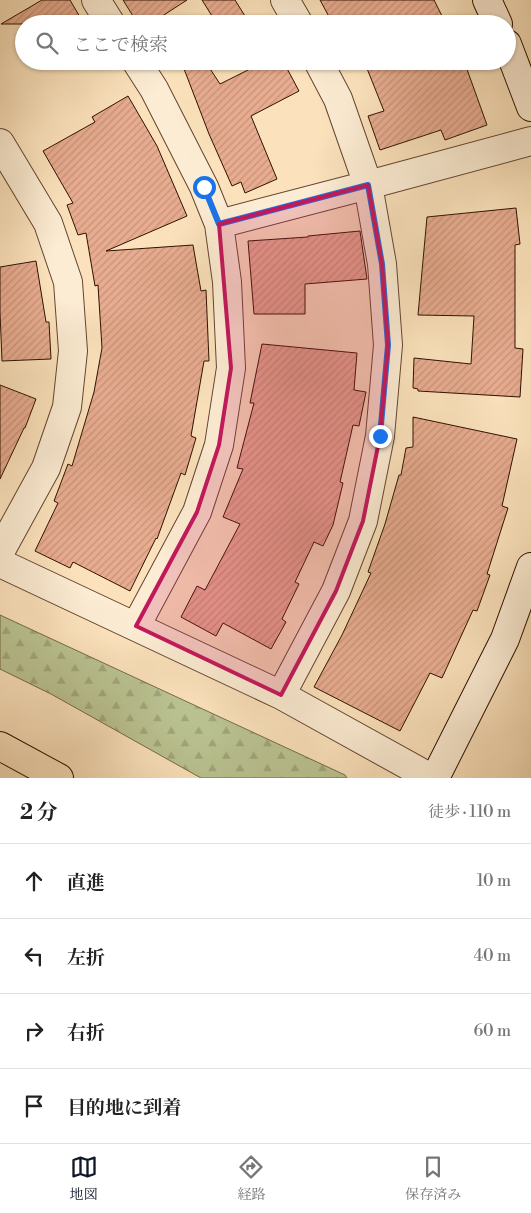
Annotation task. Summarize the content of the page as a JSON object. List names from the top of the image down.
{
  "page": {
    "search": "ここで検索",
    "heading": ["2 分", "徒歩 · 110 m"],
    "list": [
      ["直進", "10 m"],
      ["左折", "40 m"],
      ["右折", "60 m"],
      "目的地に到着"
    ],
    "nav": ["地図", "経路", "保存済み"]
  }
}
